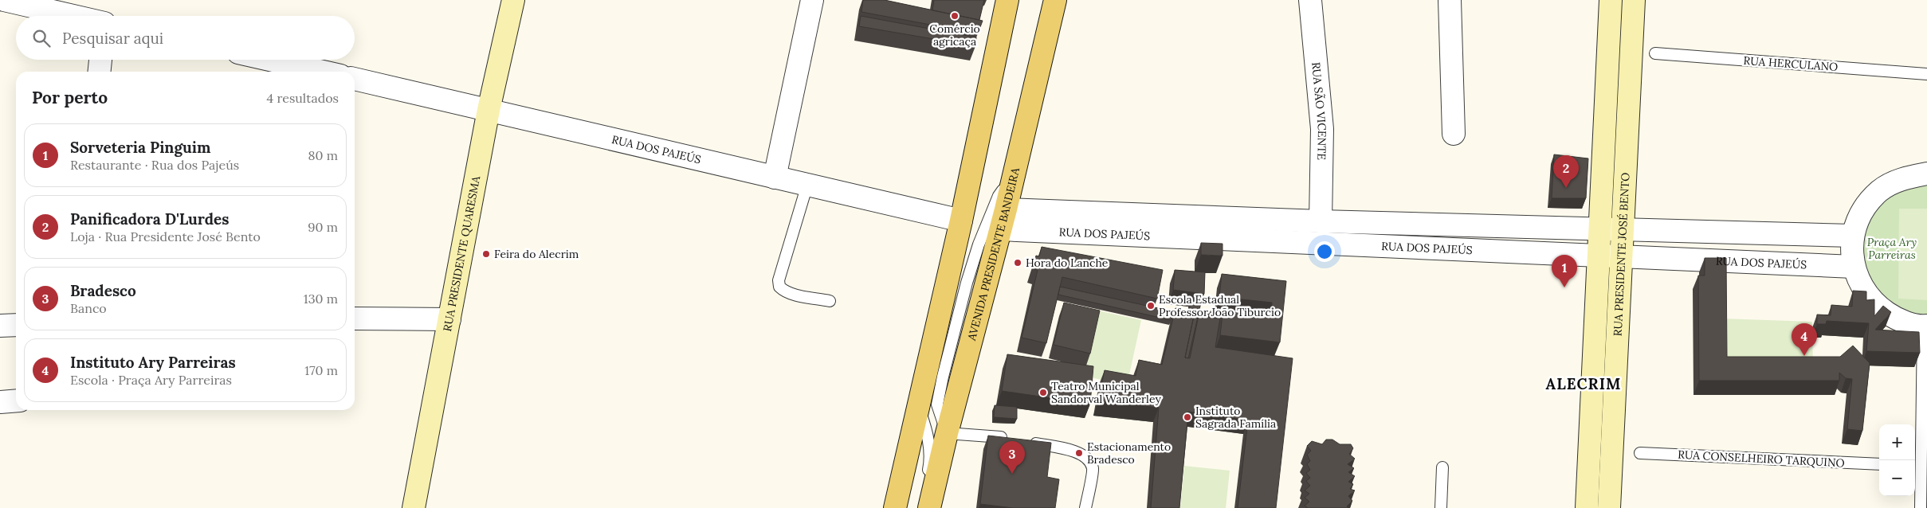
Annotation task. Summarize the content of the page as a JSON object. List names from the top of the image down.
{
  "streets": {
    "main road": ["AVENIDA PRESIDENTE BANDEIRA"],
    "street": [
      "RUA SÃO VICENTE",
      "RUA DOS PAJEÚS",
      "RUA PRESIDENTE QUARESMA",
      "RUA PRESIDENTE JOSÉ BENTO"
    ],
    "lane": ["RUA HERCULANO", "RUA CONSELHEIRO TARQUINO"]
  },
  "crossings": [
    ["RUA SÃO VICENTE", "RUA DOS PAJEÚS"],
    ["RUA DOS PAJEÚS", "RUA PRESIDENTE QUARESMA"],
    ["RUA DOS PAJEÚS", "AVENIDA PRESIDENTE BANDEIRA"],
    ["RUA DOS PAJEÚS", "RUA PRESIDENTE JOSÉ BENTO"]
  ],
  "districts": ["ALECRIM"],
  "parks": ["Praça Ary Parreiras"],
  "places": [
    "Comércio agricaça",
    "Feira do Alecrim",
    "Hora do Lanche",
    "Escola Estadual Professor João Tiburcio",
    "Teatro Municipal Sandorval Wanderley",
    "Instituto Sagrada Família",
    "Estacionamento Bradesco"
  ],
  "page": {
    "search": "Pesquisar aqui",
    "heading": ["Por perto", "4 resultados"],
    "list": [
      {
        "mark": "1",
        "name": "Sorveteria Pinguim",
        "note": "Restaurante · Rua dos Pajeús",
        "value": "80 m"
      },
      {
        "mark": "2",
        "name": "Panificadora D'Lurdes",
        "note": "Loja · Rua Presidente José Bento",
        "value": "90 m"
      },
      {
        "mark": "3",
        "name": "Bradesco",
        "note": "Banco",
        "value": "130 m"
      },
      {
        "mark": "4",
        "name": "Instituto Ary Parreiras",
        "note": "Escola · Praça Ary Parreiras",
        "value": "170 m"
      }
    ],
    "pins": [
      "2",
      "1",
      "4",
      "3"
    ],
    "map_buttons": ["+", "−"]
  }
}
